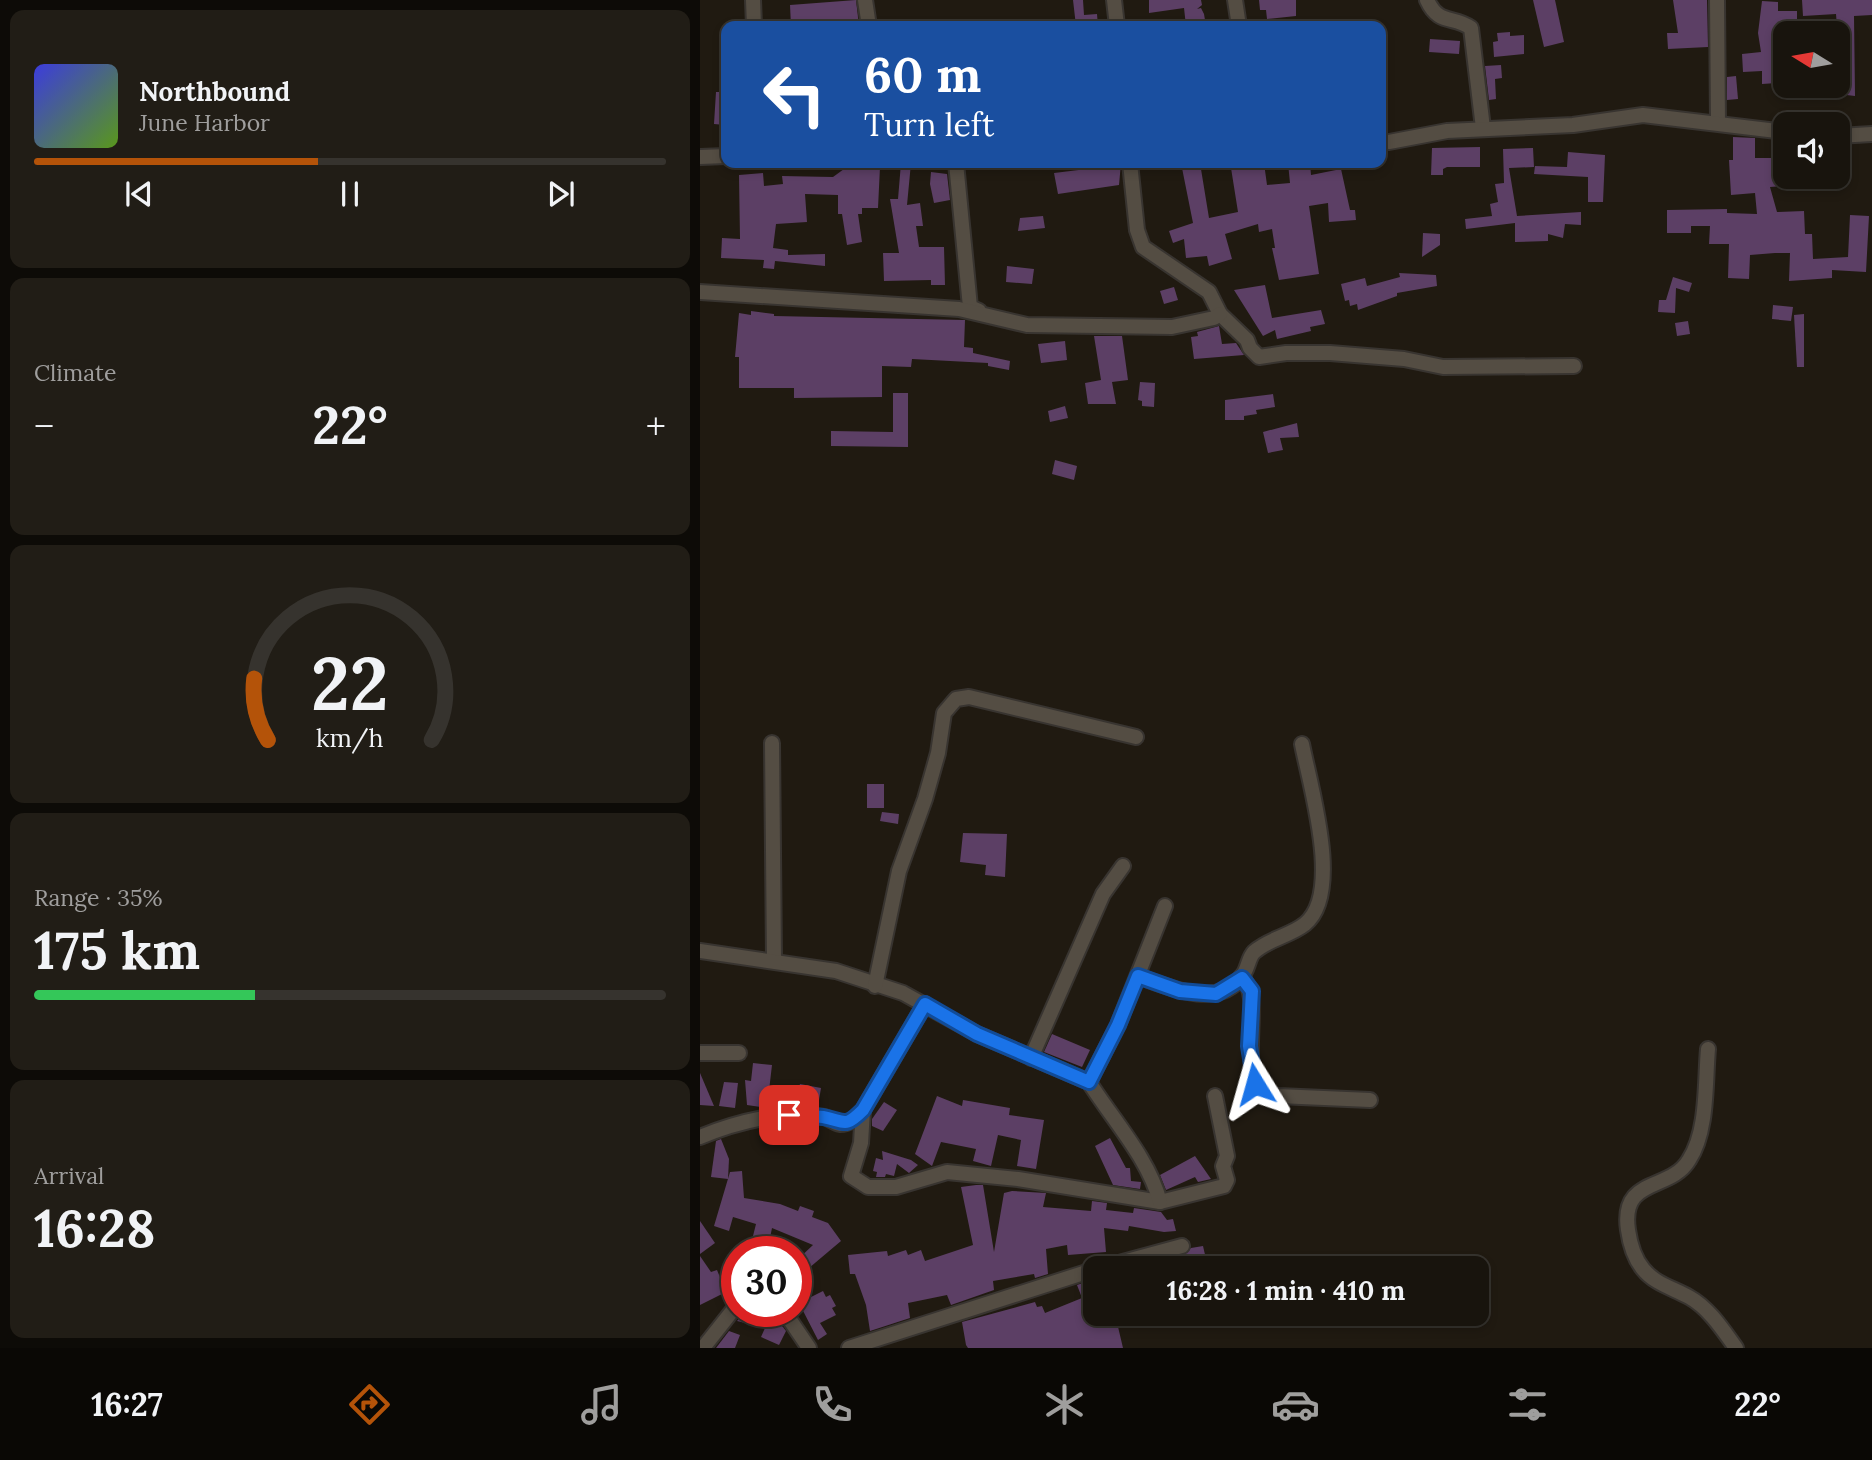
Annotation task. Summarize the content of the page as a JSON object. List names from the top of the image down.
{
  "north": "left",
  "page": {
    "turn": ["60 m", "Turn left"],
    "song": ["Northbound", "June Harbor"],
    "tile": [
      "Climate",
      ["Range · 35%", "175 km"],
      ["Arrival", "16:28"]
    ],
    "heat": ["−", "22°", "+"],
    "limit": "30",
    "trip": "16:28 · 1 min · 410 m",
    "tabs": ["16:27", "22°"],
    "gauge": ["22", "km/h"]
  }
}
